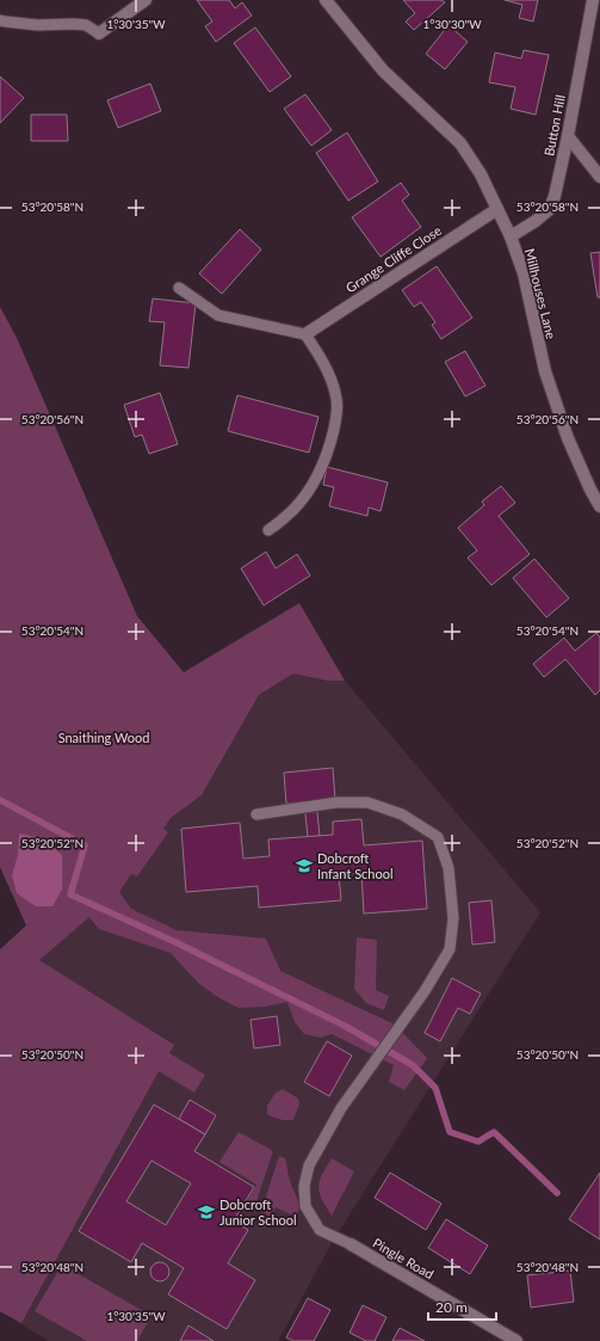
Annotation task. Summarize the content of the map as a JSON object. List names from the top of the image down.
{
  "streets": {
    "street": [
      "Button Hill",
      "Grange Cliffe Close",
      "Millhouses Lane",
      "Pingle Road"
    ]
  },
  "crossings": [
    ["Button Hill", "Millhouses Lane"],
    ["Grange Cliffe Close", "Millhouses Lane"]
  ],
  "parks": ["Snaithing Wood"],
  "places": {
    "school or university": ["Dobcroft Infant School", "Dobcroft Junior School"]
  },
  "scale_bar": "20 m",
  "coordinates": [
    "1°30'35\"W",
    "1°30'30\"W",
    "53°20'58\"N",
    "53°20'56\"N",
    "53°20'54\"N",
    "53°20'52\"N",
    "53°20'50\"N",
    "53°20'48\"N"
  ]
}
